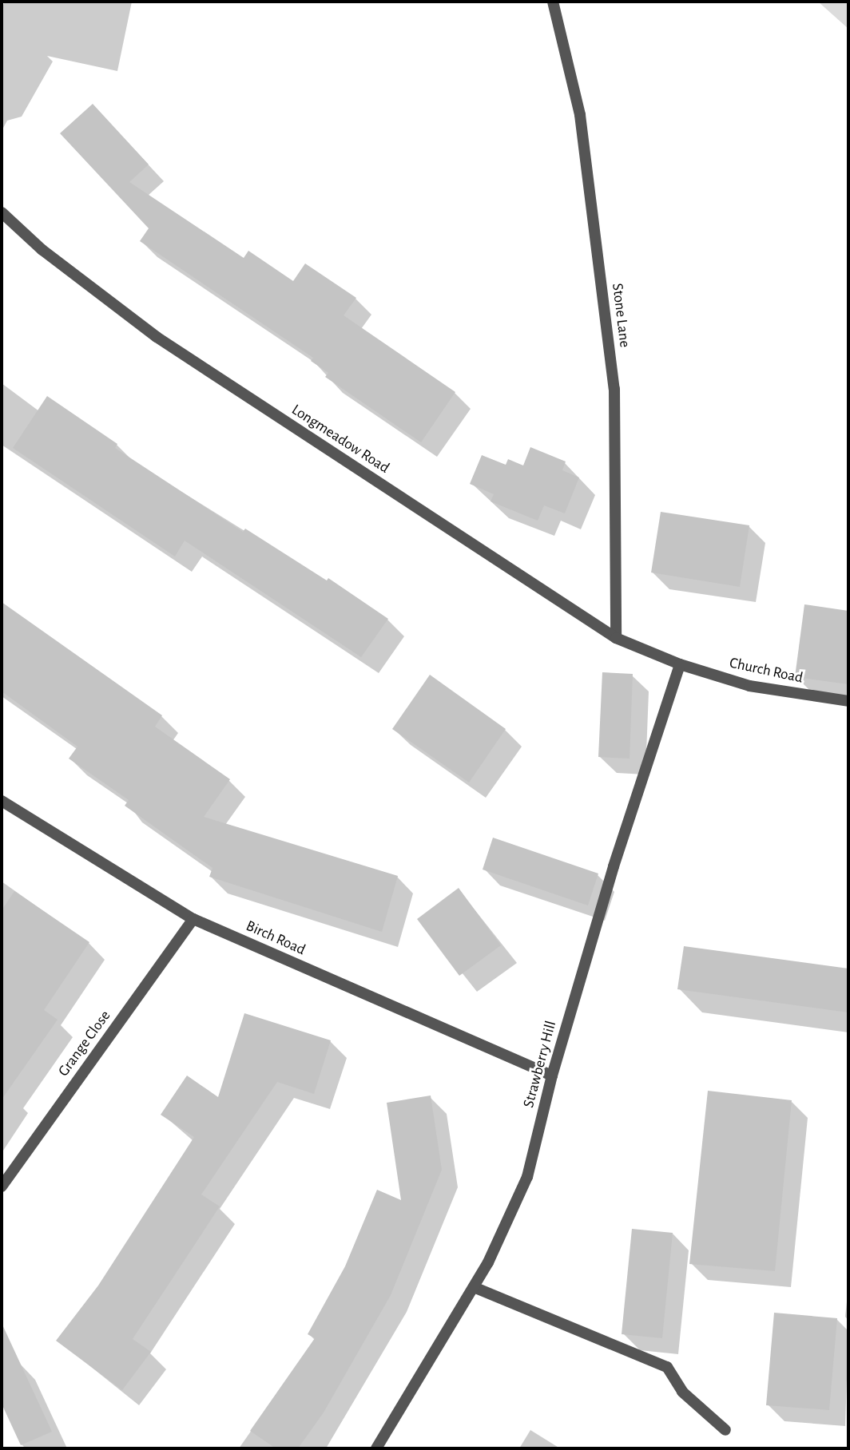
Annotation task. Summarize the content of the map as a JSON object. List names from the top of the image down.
{
  "streets": {
    "street": [
      "Stone Lane",
      "Longmeadow Road",
      "Church Road",
      "Birch Road",
      "Grange Close",
      "Strawberry Hill"
    ]
  },
  "crossings": [
    ["Stone Lane", "Longmeadow Road"],
    ["Longmeadow Road", "Church Road"],
    ["Longmeadow Road", "Strawberry Hill"],
    ["Church Road", "Strawberry Hill"],
    ["Birch Road", "Grange Close"],
    ["Birch Road", "Strawberry Hill"]
  ]
}
